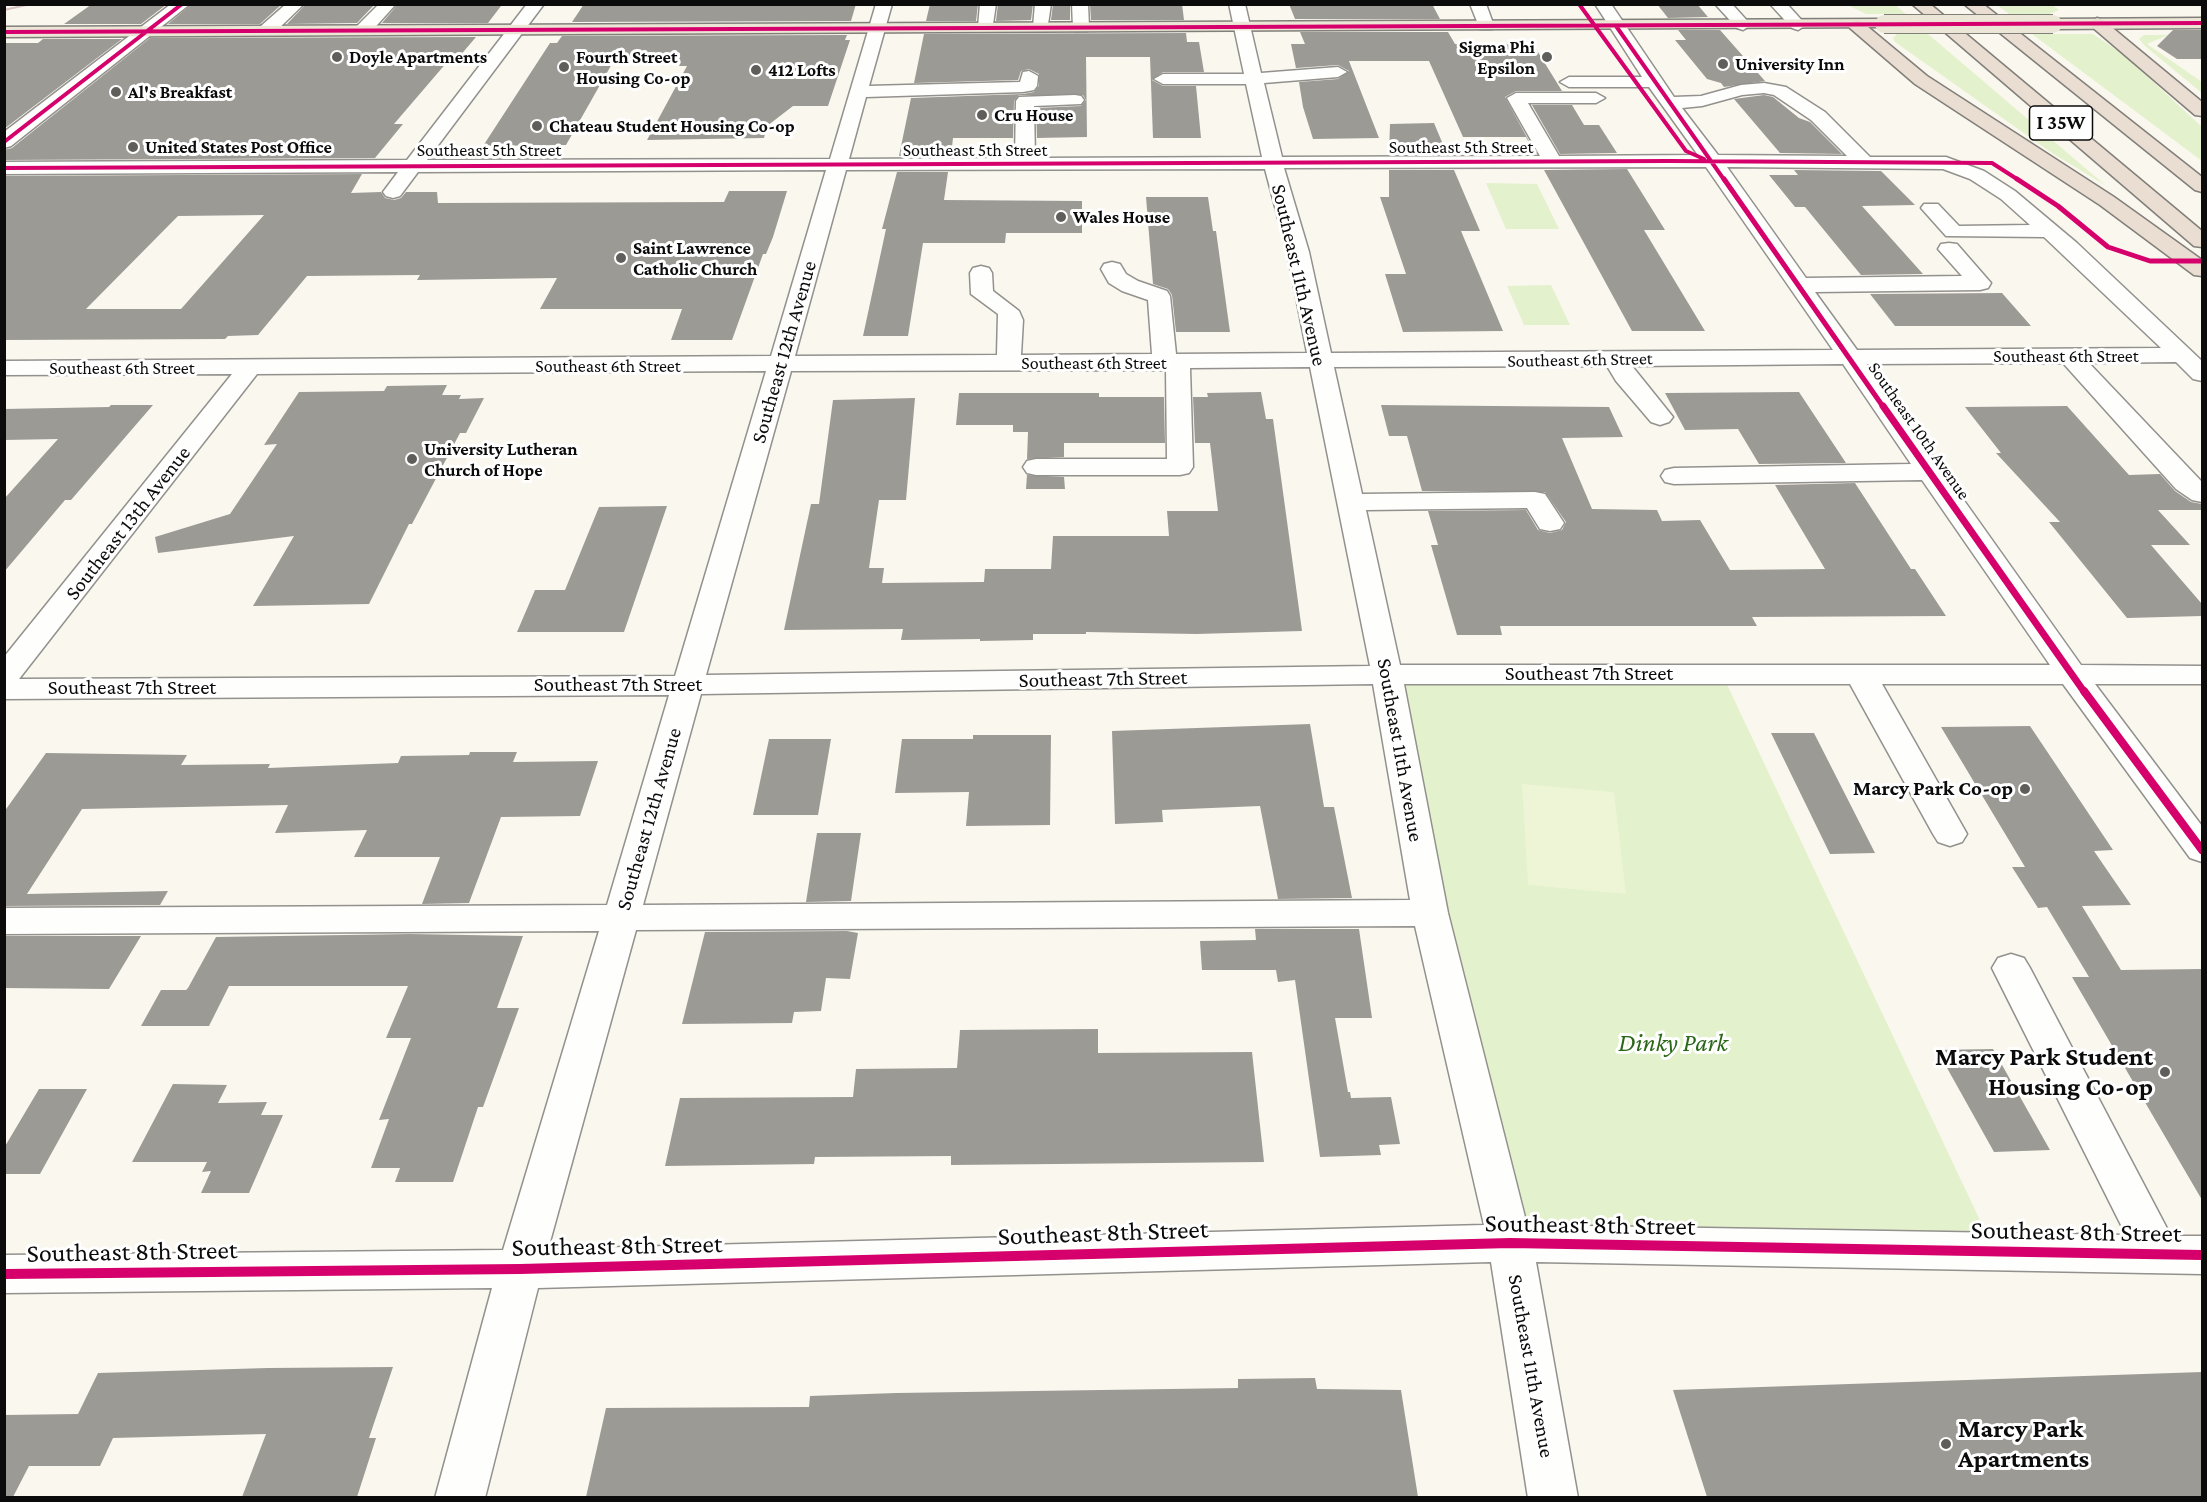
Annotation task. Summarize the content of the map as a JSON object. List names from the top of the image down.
{
  "streets": {
    "highway": ["I 35W"],
    "street": [
      "Southeast 5th Street",
      "Southeast 11th Avenue",
      "Southeast 12th Avenue",
      "Southeast 6th Street",
      "Southeast 10th Avenue",
      "Southeast 13th Avenue",
      "Southeast 7th Street",
      "Southeast 8th Street"
    ]
  },
  "crossings": [
    ["Southeast 5th Street", "Southeast 11th Avenue"],
    ["Southeast 5th Street", "Southeast 12th Avenue"],
    ["Southeast 5th Street", "Southeast 10th Avenue"],
    ["Southeast 11th Avenue", "Southeast 6th Street"],
    ["Southeast 11th Avenue", "Southeast 7th Street"],
    ["Southeast 11th Avenue", "Southeast 8th Street"],
    ["Southeast 12th Avenue", "Southeast 6th Street"],
    ["Southeast 12th Avenue", "Southeast 7th Street"],
    ["Southeast 12th Avenue", "Southeast 8th Street"],
    ["Southeast 6th Street", "Southeast 10th Avenue"],
    ["Southeast 6th Street", "Southeast 13th Avenue"],
    ["Southeast 10th Avenue", "Southeast 7th Street"]
  ],
  "parks": ["Dinky Park"],
  "places": [
    "Doyle Apartments",
    "Sigma Phi Epsilon",
    "University Inn",
    "Fourth Street Housing Co-op",
    "412 Lofts",
    "Al's Breakfast",
    "Cru House",
    "Chateau Student Housing Co-op",
    "United States Post Office",
    "Wales House",
    "Saint Lawrence Catholic Church",
    "University Lutheran Church of Hope",
    "Marcy Park Co-op",
    "Marcy Park Student Housing Co-op",
    "Marcy Park Apartments"
  ]
}
